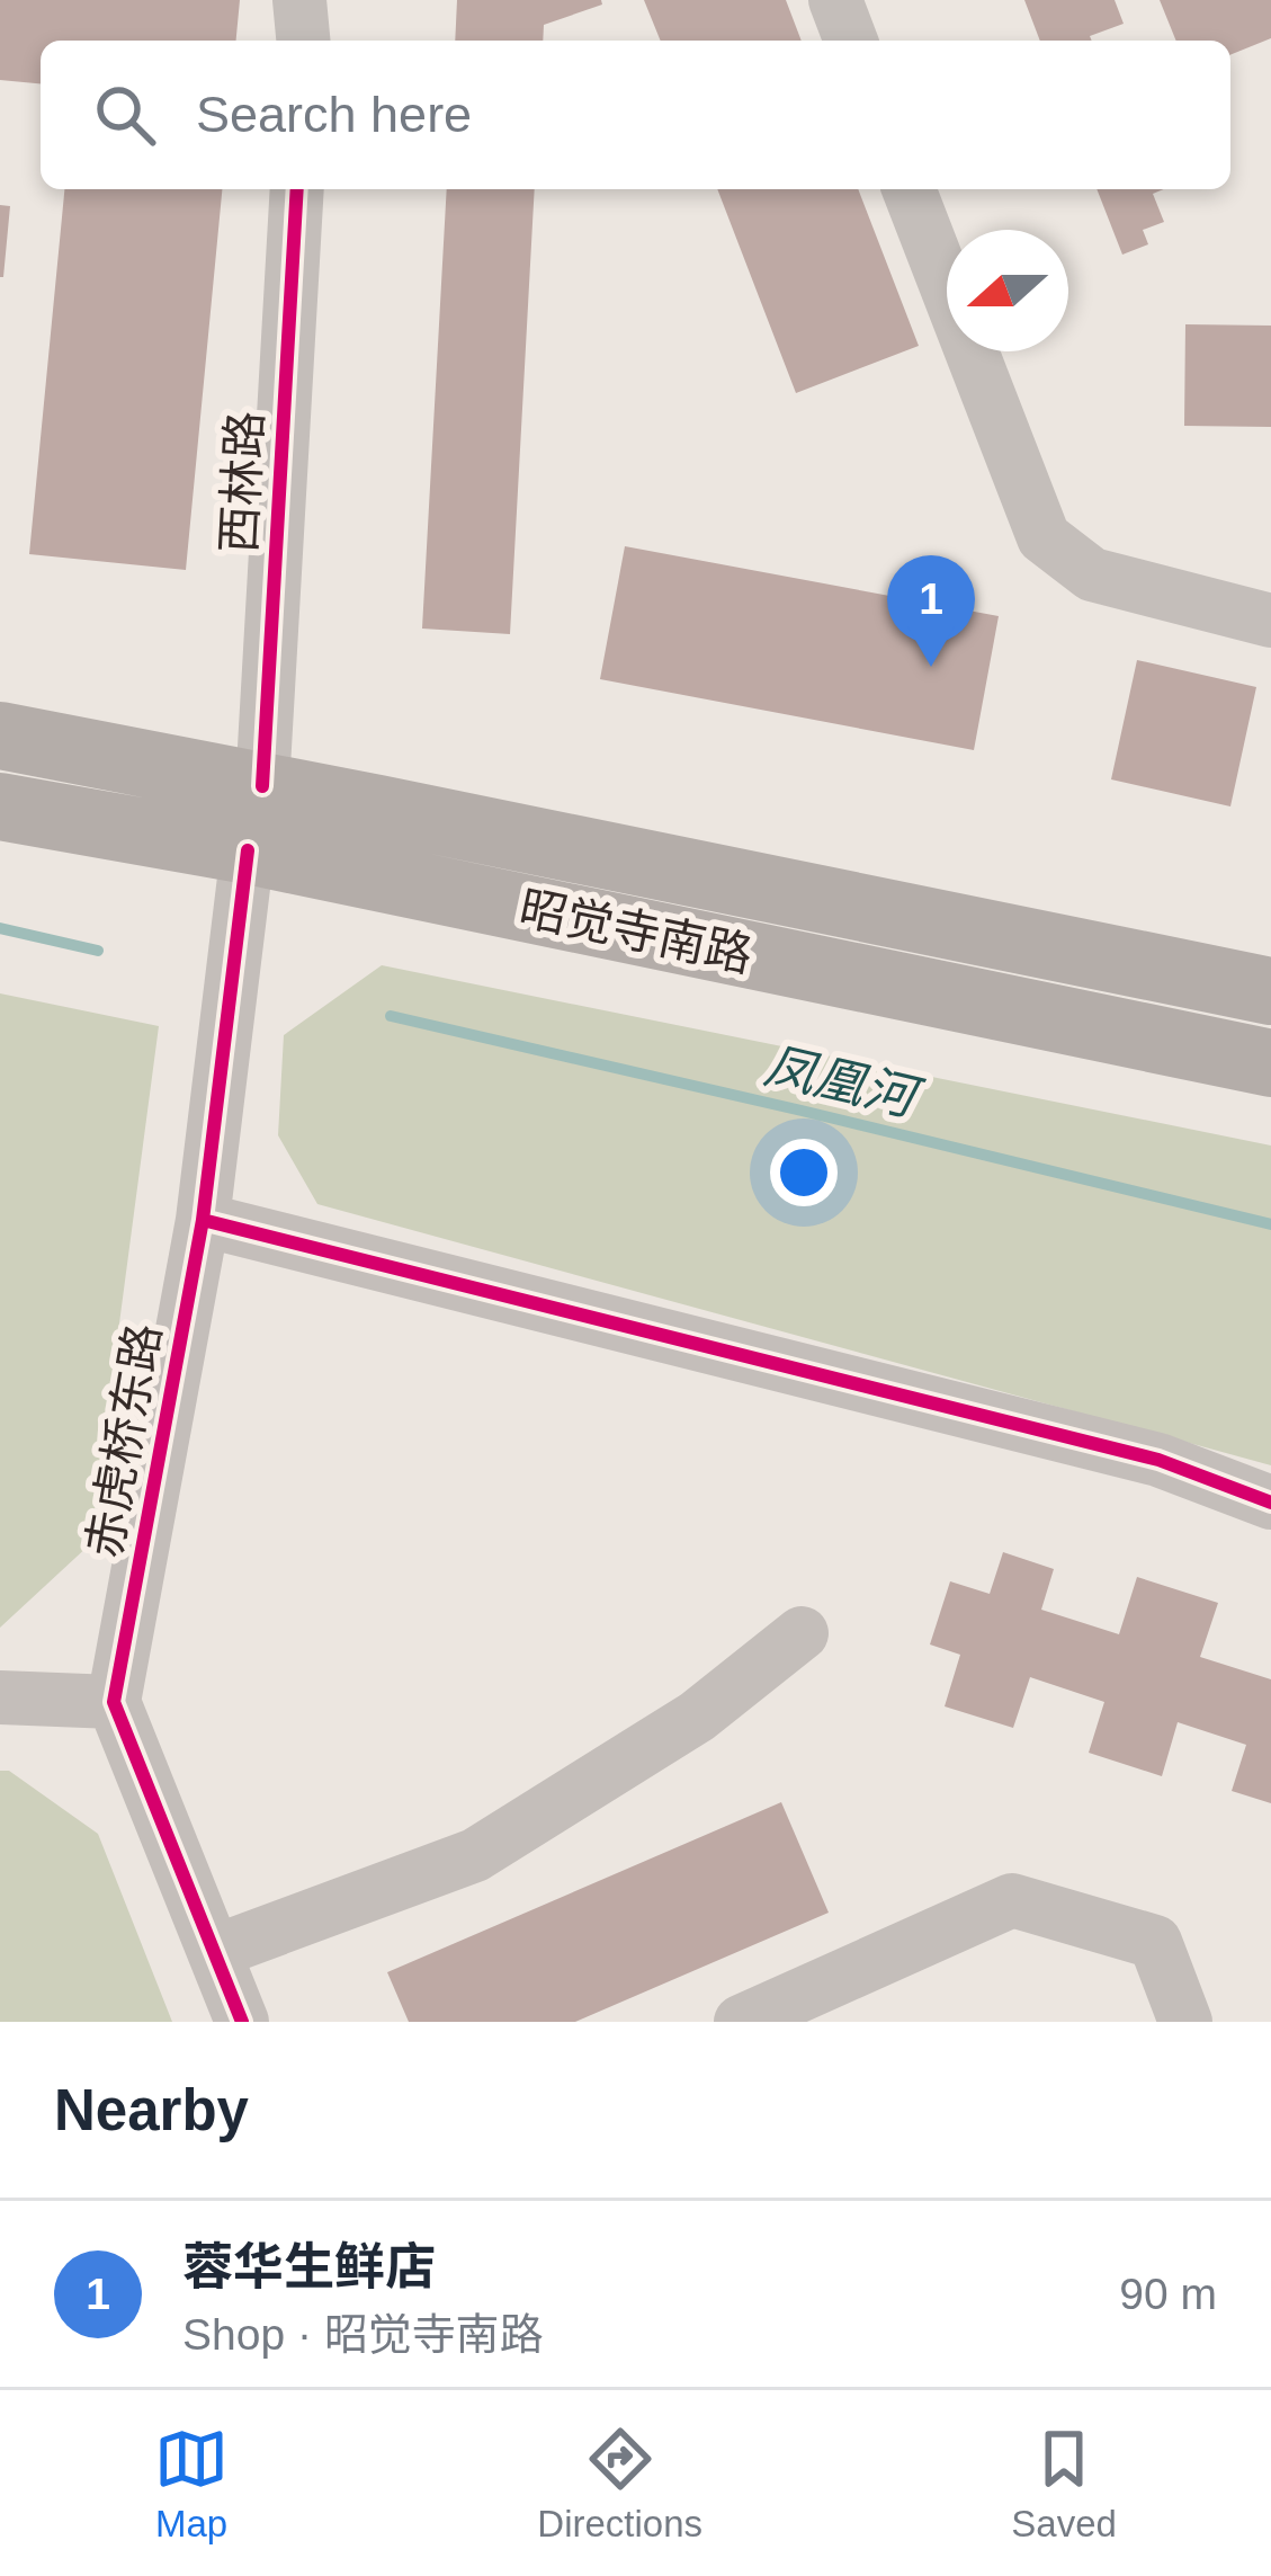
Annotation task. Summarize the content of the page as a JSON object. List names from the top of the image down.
{
  "streets": {
    "main road": ["昭觉寺南路"],
    "street": ["西林路", "赤虎桥东路"]
  },
  "crossings": [
    ["西林路", "昭觉寺南路"],
    ["昭觉寺南路", "赤虎桥东路"]
  ],
  "water": ["凤凰河"],
  "north": "left",
  "page": {
    "search": "Search here",
    "pins": "1",
    "heading": "Nearby",
    "list": [
      {
        "mark": "1",
        "name": "蓉华生鲜店",
        "note": "Shop · 昭觉寺南路",
        "value": "90 m"
      }
    ],
    "nav": ["Map", "Directions", "Saved"]
  }
}
